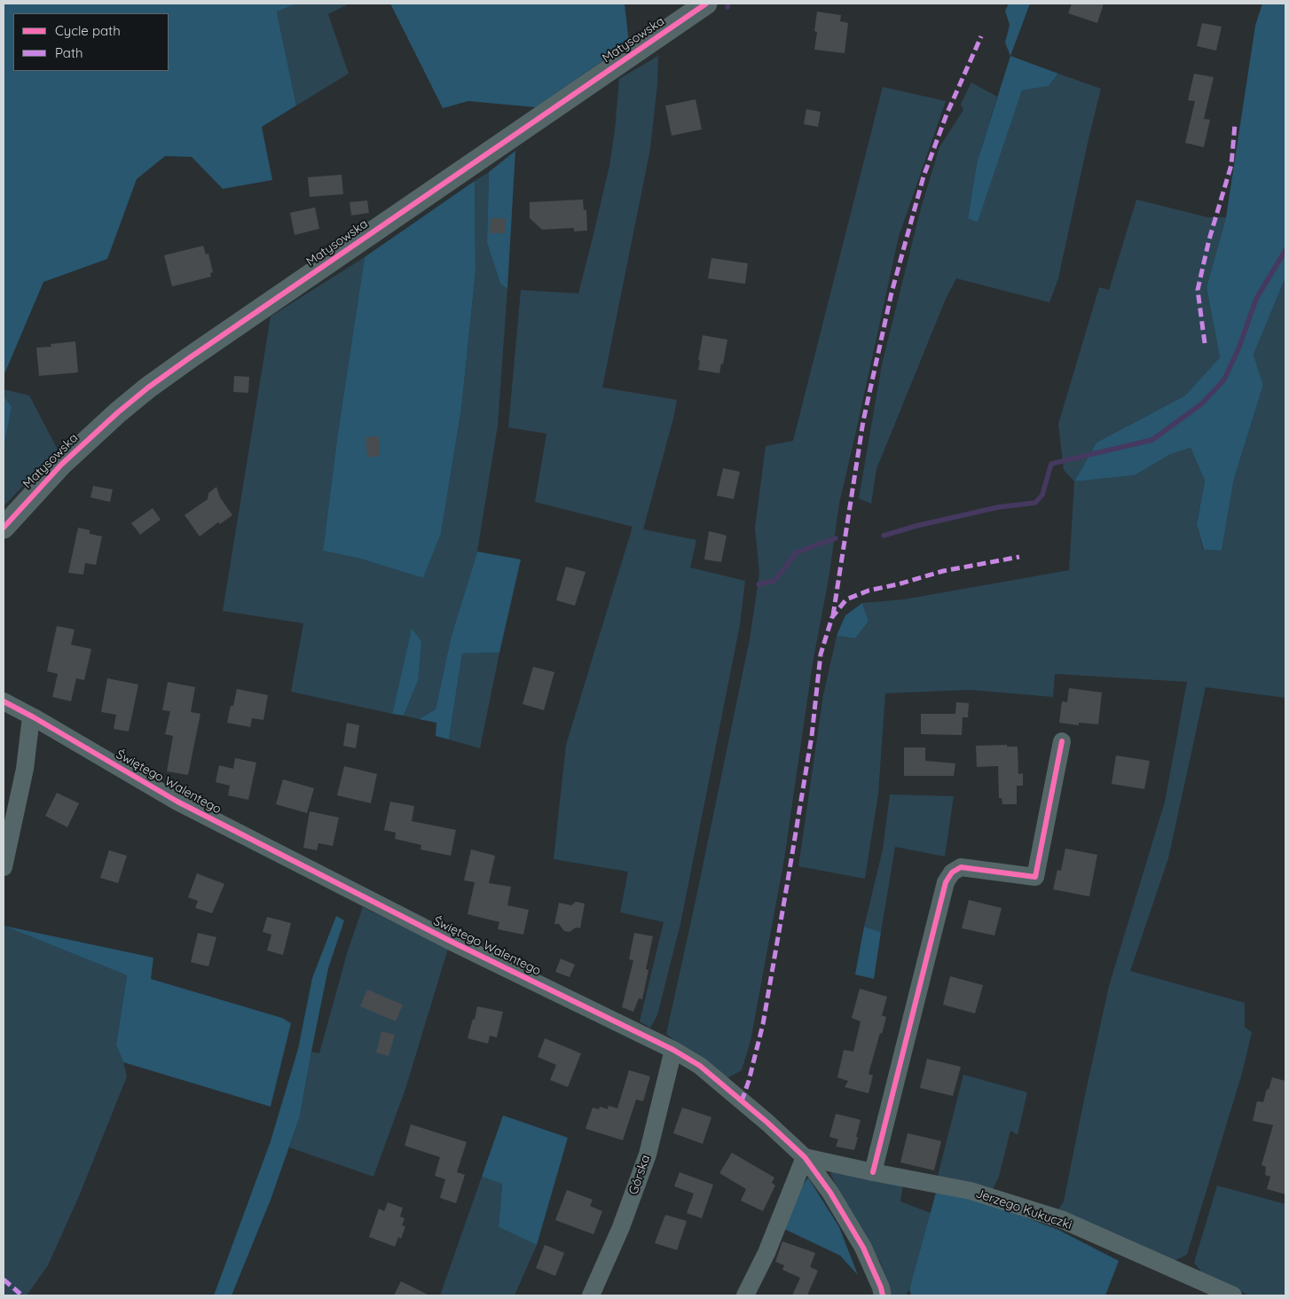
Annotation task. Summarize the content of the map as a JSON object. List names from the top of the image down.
{
  "streets": {
    "street": [
      "Matysowska",
      "Świętego Walentego",
      "Górska",
      "Jerzego Kukuczki"
    ]
  },
  "crossings": [
    ["Świętego Walentego", "Górska"],
    ["Świętego Walentego", "Jerzego Kukuczki"]
  ],
  "legend": ["Cycle path", "Path"]
}
